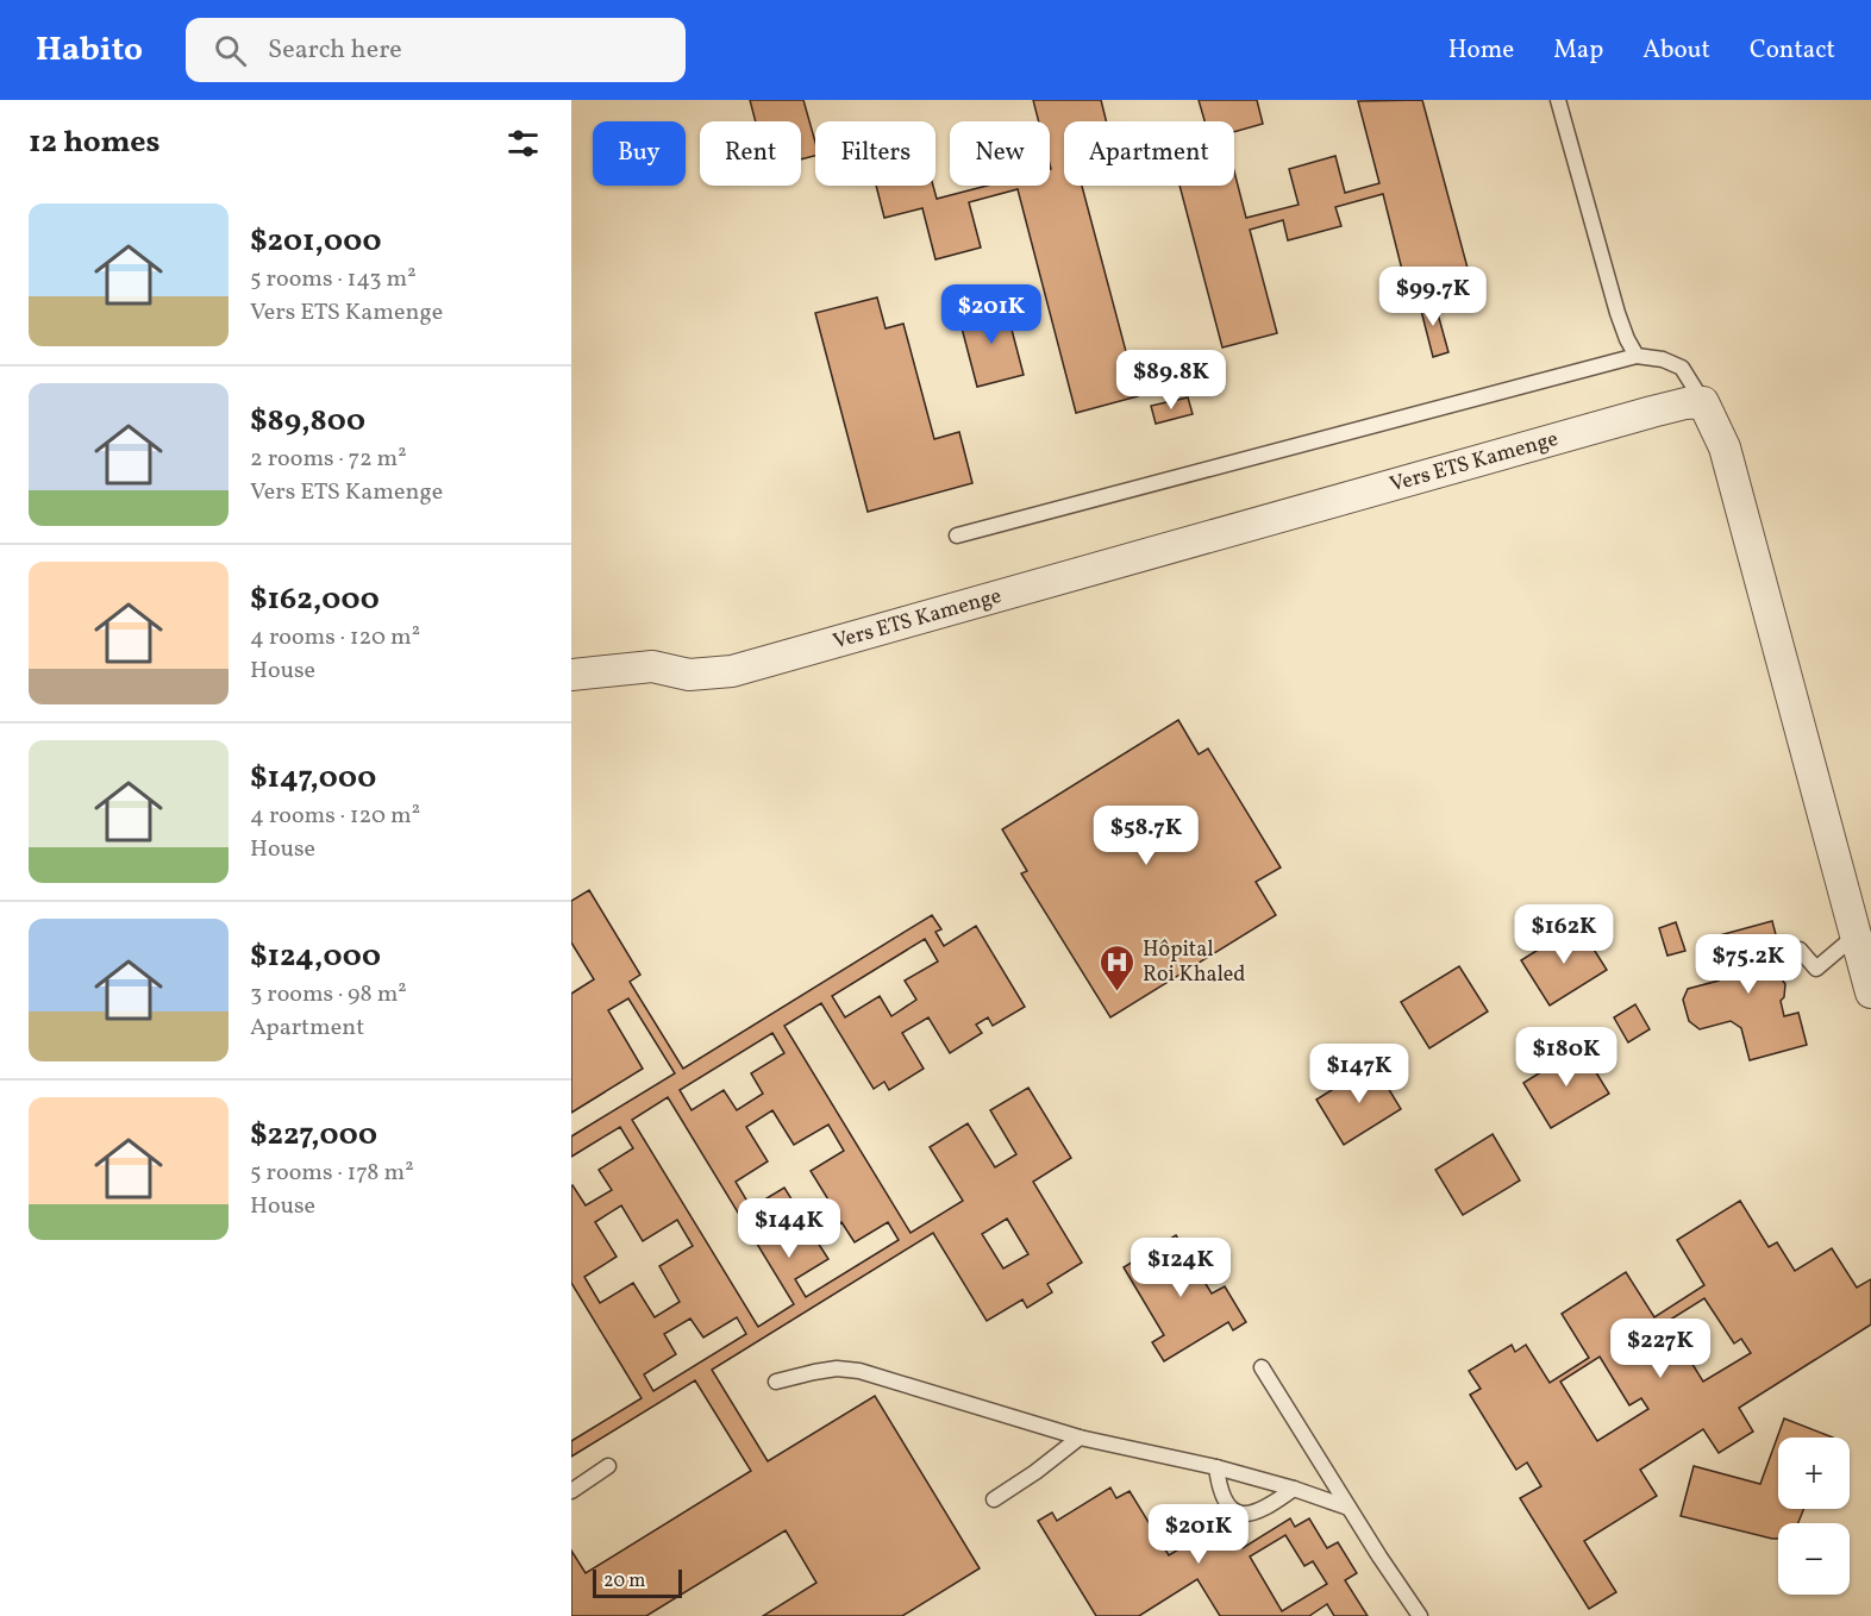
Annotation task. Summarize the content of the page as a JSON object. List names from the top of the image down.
{
  "streets": {
    "street": ["Vers ETS Kamenge"]
  },
  "places": {
    "hospital": ["Hôpital Roi Khaled"]
  },
  "scale_bar": "20 m",
  "page": {
    "header": "Habito",
    "search": "Search here",
    "nav": [
      "Home",
      "Map",
      "About",
      "Contact"
    ],
    "heading": "12 homes",
    "chip": [
      "Buy",
      "Rent",
      "Filters",
      "New",
      "Apartment"
    ],
    "list": [
      {
        "name": "$201,000",
        "note": "5 rooms · 143 m² · Vers ETS Kamenge"
      },
      {
        "name": "$89,800",
        "note": "2 rooms · 72 m² · Vers ETS Kamenge"
      },
      {
        "name": "$162,000",
        "note": "4 rooms · 120 m² · House"
      },
      {
        "name": "$147,000",
        "note": "4 rooms · 120 m² · House"
      },
      {
        "name": "$124,000",
        "note": "3 rooms · 98 m² · Apartment"
      },
      {
        "name": "$227,000",
        "note": "5 rooms · 178 m² · House"
      }
    ],
    "price": [
      "$99.7K",
      "$201K",
      "$89.8K",
      "$58.7K",
      "$162K",
      "$75.2K",
      "$180K",
      "$147K",
      "$144K",
      "$124K",
      "$227K",
      "$201K"
    ],
    "map_buttons": ["+", "−"],
    "scale": "20 m"
  }
}
